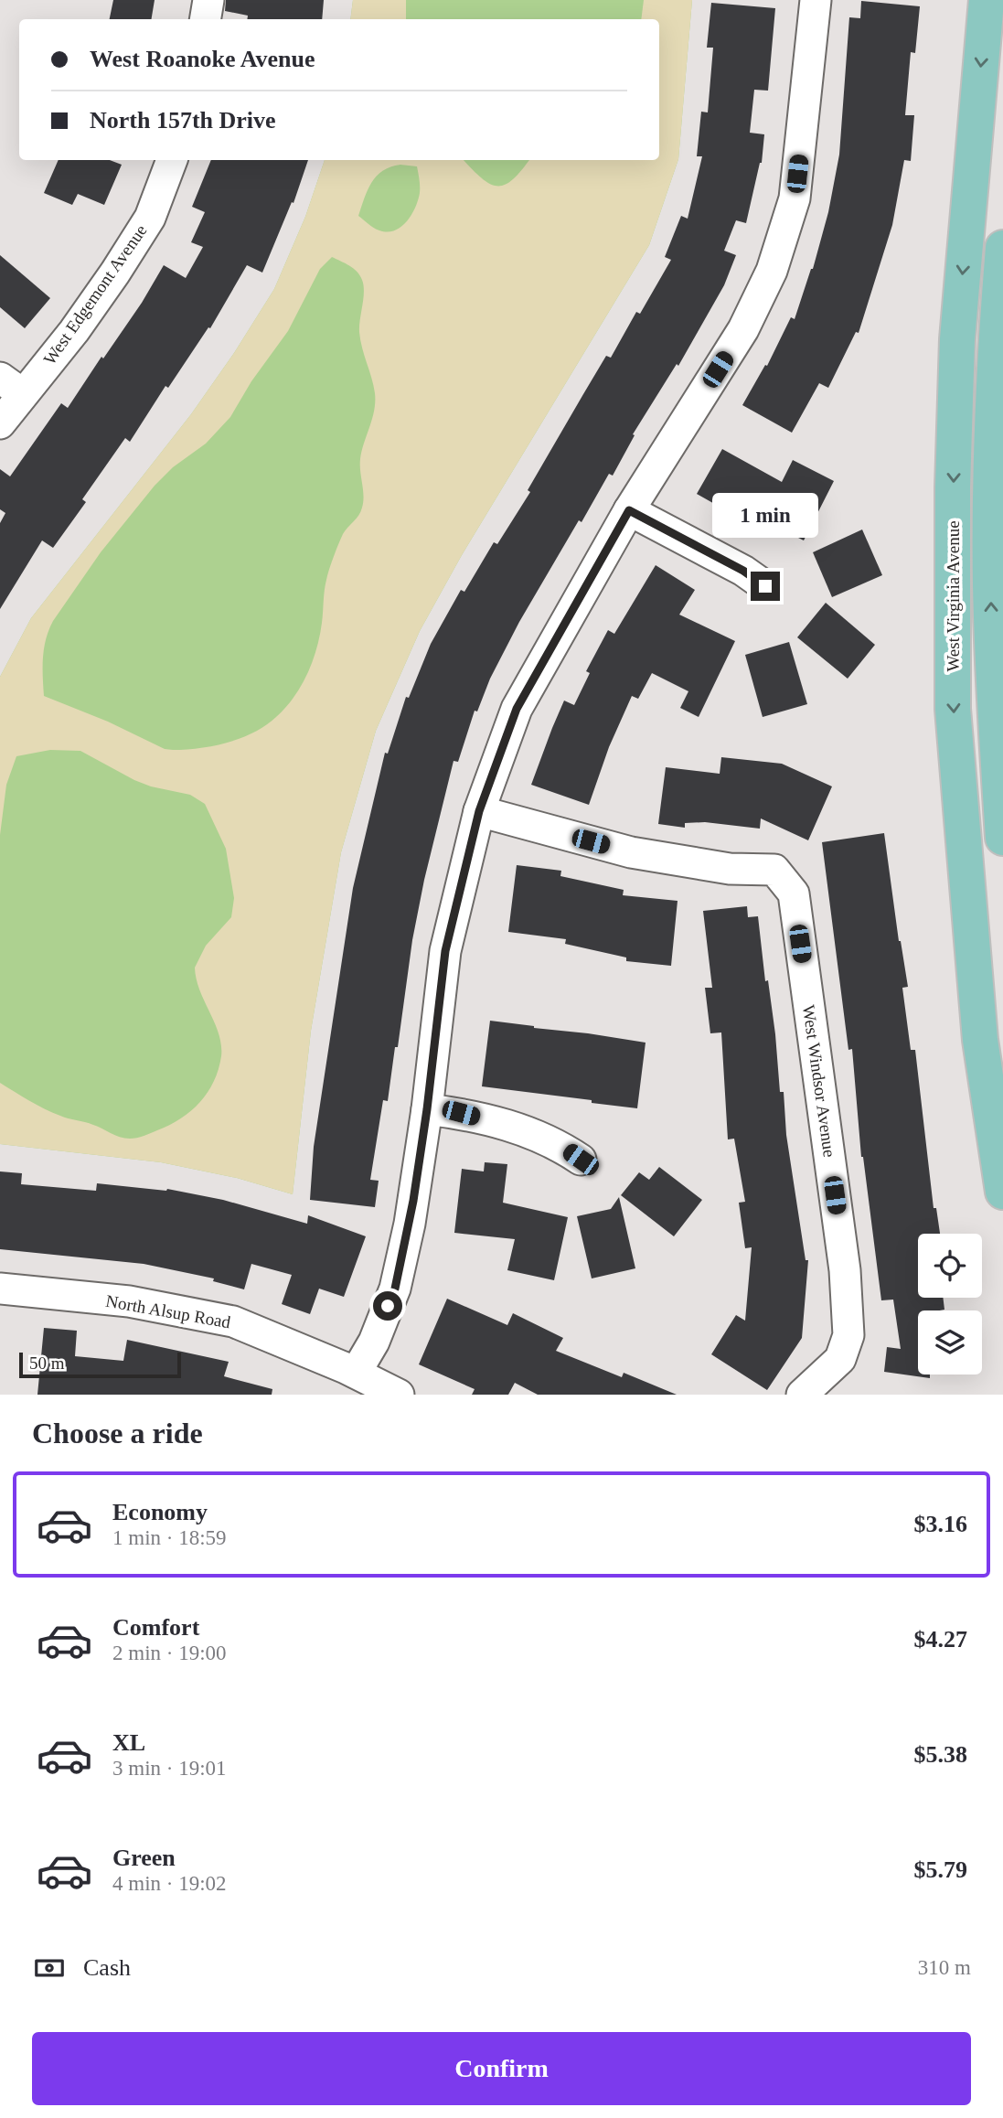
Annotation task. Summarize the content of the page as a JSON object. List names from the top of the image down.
{
  "streets": {
    "main road": ["West Virginia Avenue"],
    "street": ["West Edgemont Avenue", "West Windsor Avenue", "North Alsup Road"]
  },
  "scale_bar": "50 m",
  "page": {
    "banner": ["West Roanoke Avenue", "North 157th Drive"],
    "bubble": "1 min",
    "scale": "50 m",
    "heading": "Choose a ride",
    "list": [
      {
        "name": "Economy",
        "note": "1 min · 18:59",
        "value": "$3.16"
      },
      {
        "name": "Comfort",
        "note": "2 min · 19:00",
        "value": "$4.27"
      },
      {
        "name": "XL",
        "note": "3 min · 19:01",
        "value": "$5.38"
      },
      {
        "name": "Green",
        "note": "4 min · 19:02",
        "value": "$5.79"
      }
    ],
    "pay": ["Cash", "310 m"],
    "buttons": "Confirm"
  }
}
